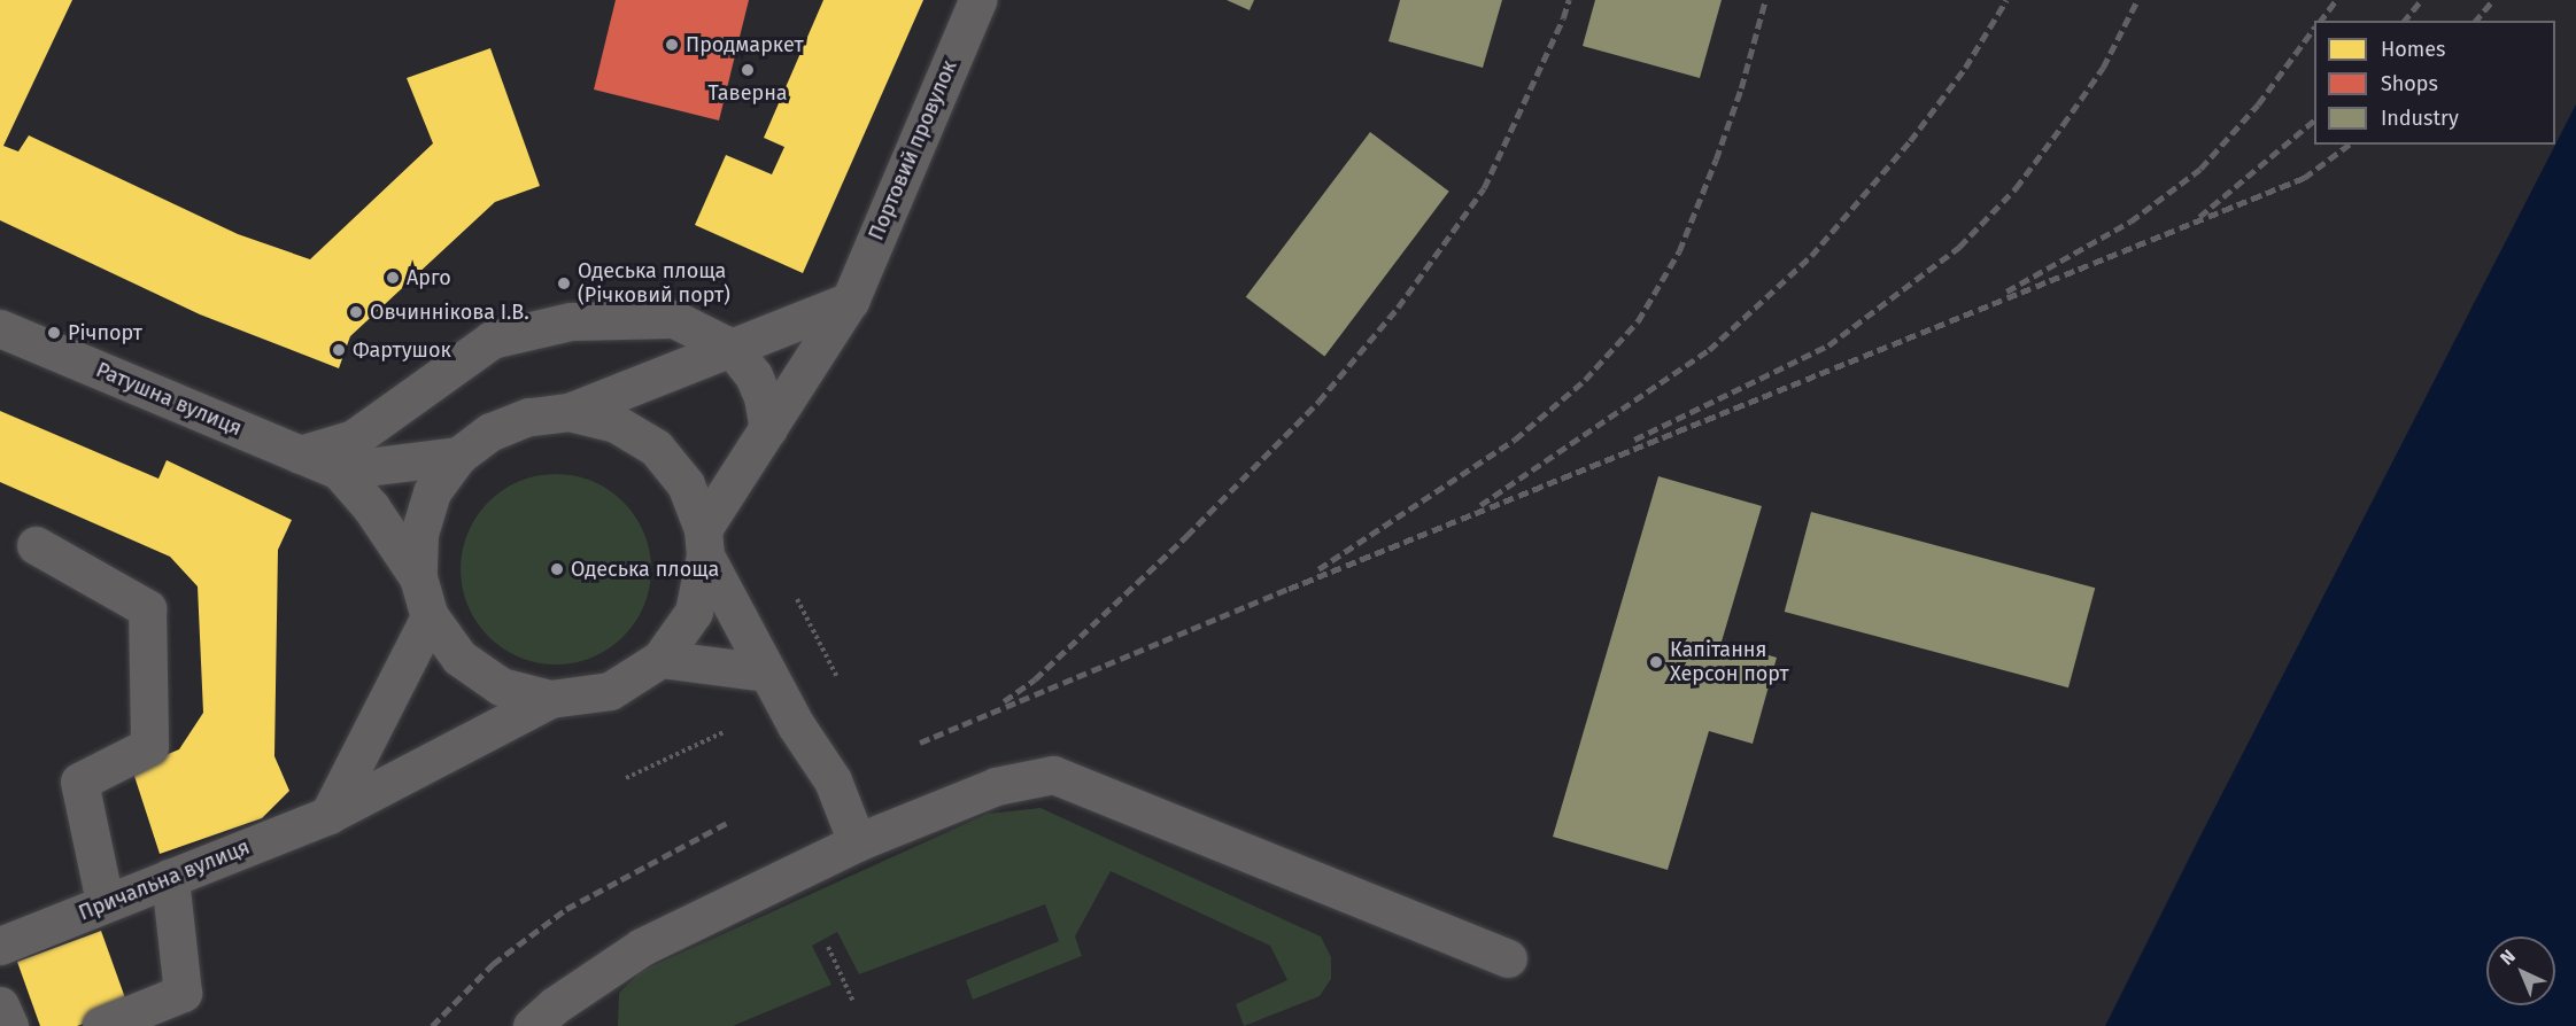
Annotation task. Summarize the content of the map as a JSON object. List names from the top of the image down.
{
  "streets": {
    "street": ["Портовий провулок", "Ратушна вулиця", "Причальна вулиця"]
  },
  "places": [
    "Продмаркет",
    "Таверна",
    "Арго",
    "Одеська площа (Річковий порт)",
    "Овчиннікова І.В.",
    "Річпорт",
    "Фартушок",
    "Одеська площа",
    "Капітання Херсон порт"
  ],
  "legend": ["Homes", "Shops", "Industry"],
  "north": "top left"
}
